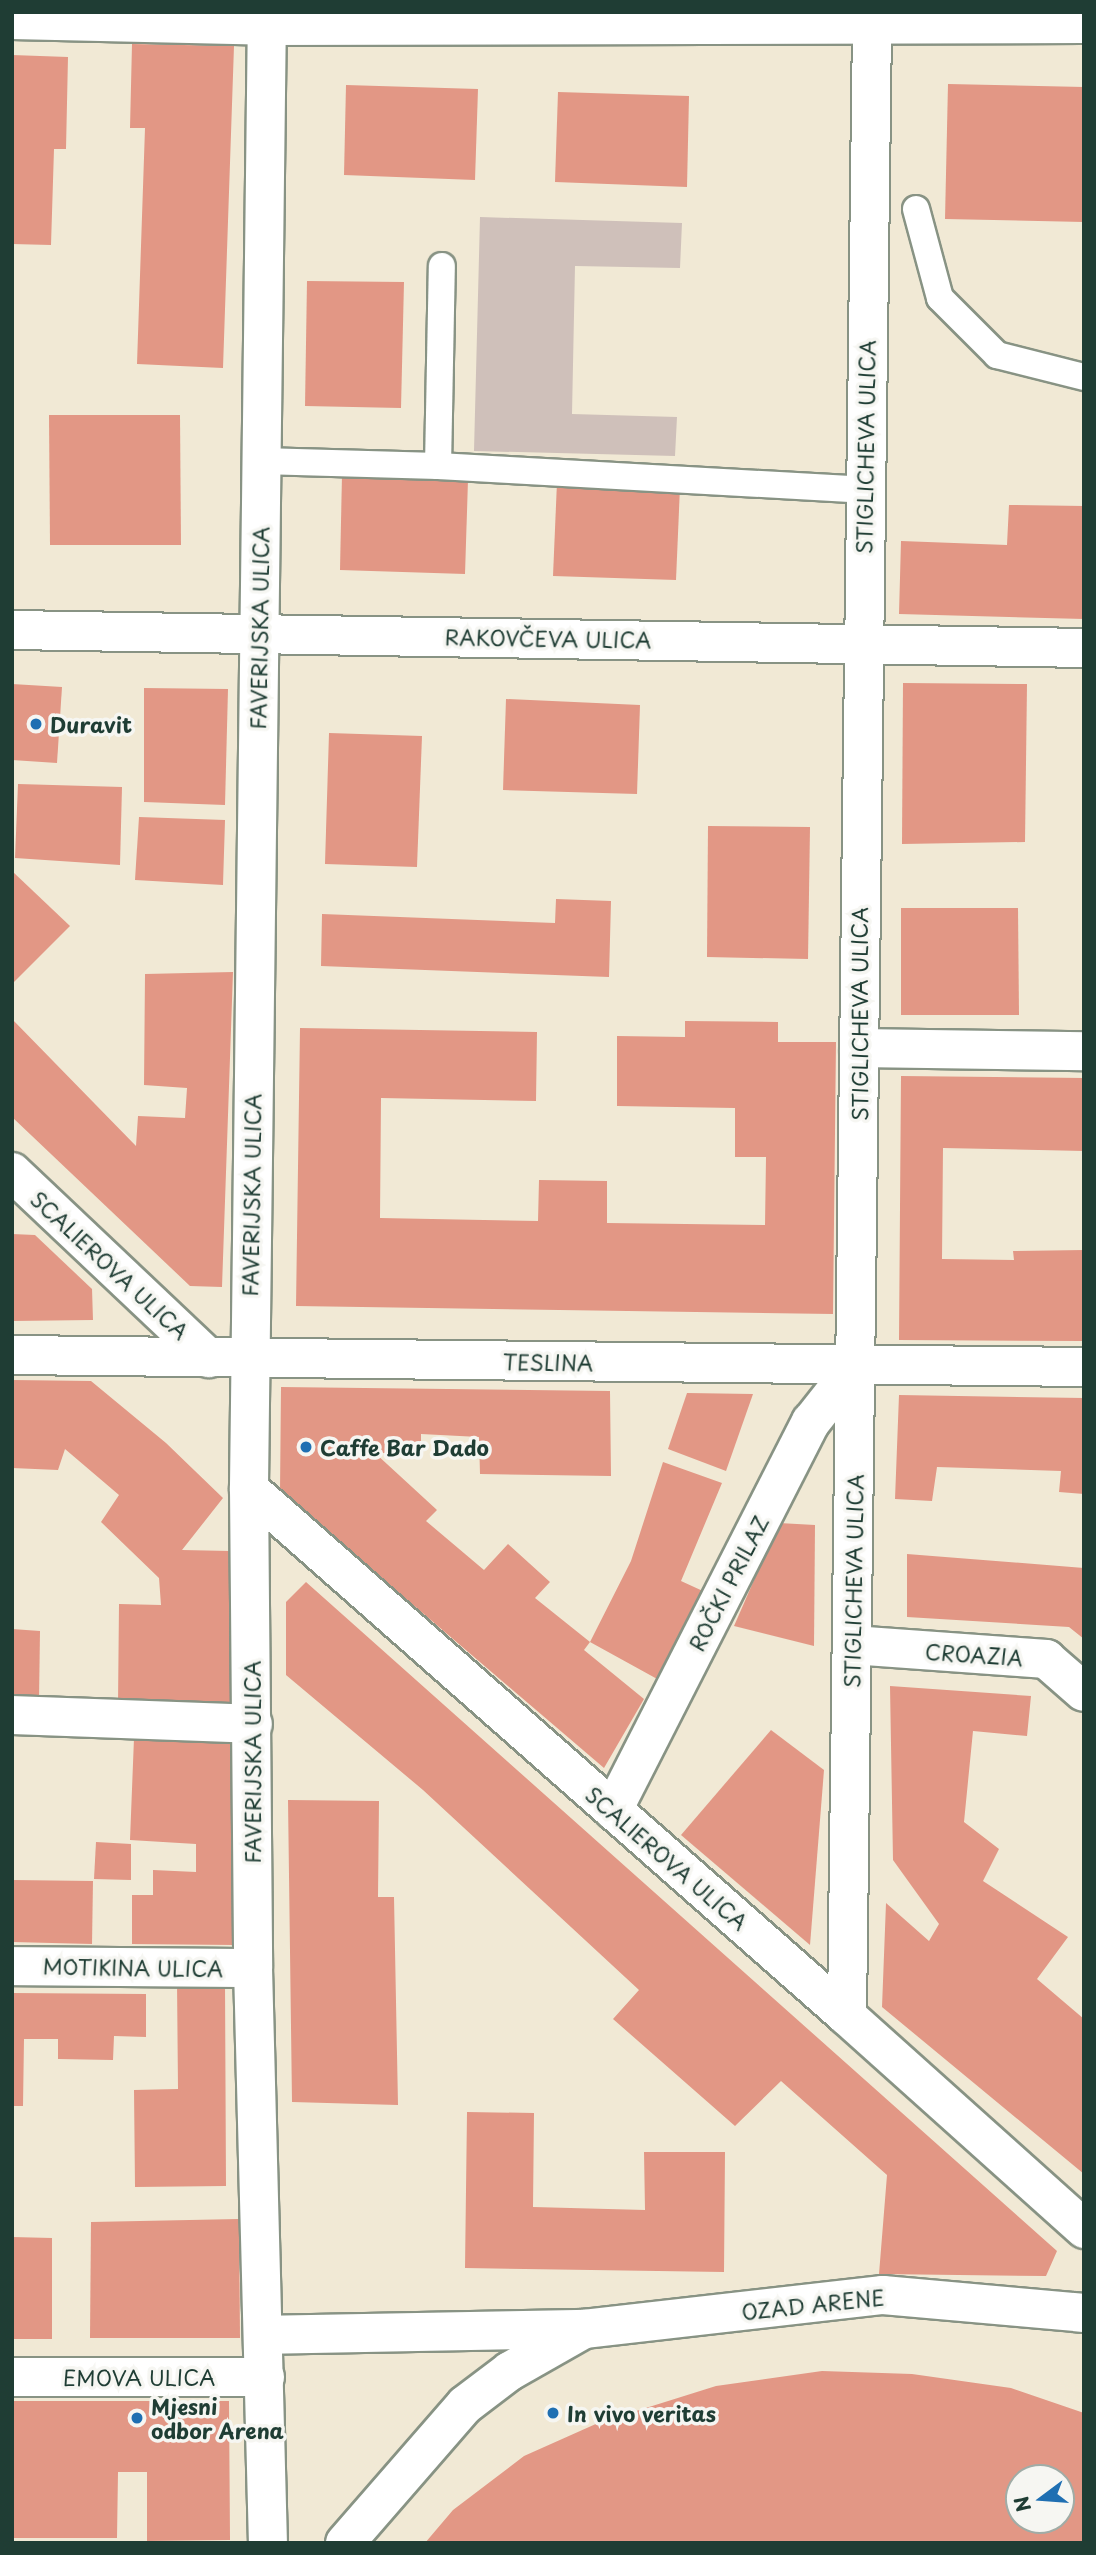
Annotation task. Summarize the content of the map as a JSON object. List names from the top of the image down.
{
  "streets": {
    "street": [
      "STIGLICHEVA ULICA",
      "FAVERIJSKA ULICA",
      "RAKOVČEVA ULICA",
      "SCALIEROVA ULICA",
      "TESLINA",
      "ROČKI PRILAZ",
      "CROAZIA",
      "MOTIKINA ULICA",
      "OZAD ARENE",
      "EMOVA ULICA"
    ]
  },
  "crossings": [
    ["STIGLICHEVA ULICA", "RAKOVČEVA ULICA"],
    ["STIGLICHEVA ULICA", "SCALIEROVA ULICA"],
    ["STIGLICHEVA ULICA", "TESLINA"],
    ["STIGLICHEVA ULICA", "ROČKI PRILAZ"],
    ["STIGLICHEVA ULICA", "CROAZIA"],
    ["FAVERIJSKA ULICA", "RAKOVČEVA ULICA"],
    ["FAVERIJSKA ULICA", "SCALIEROVA ULICA"],
    ["FAVERIJSKA ULICA", "TESLINA"],
    ["FAVERIJSKA ULICA", "MOTIKINA ULICA"],
    ["FAVERIJSKA ULICA", "OZAD ARENE"],
    ["FAVERIJSKA ULICA", "EMOVA ULICA"],
    ["SCALIEROVA ULICA", "TESLINA"],
    ["SCALIEROVA ULICA", "ROČKI PRILAZ"],
    ["TESLINA", "ROČKI PRILAZ"]
  ],
  "places": [
    "Duravit",
    "Caffe Bar Dado",
    "In vivo veritas",
    "Mjesni odbor Arena"
  ],
  "north": "left"
}
